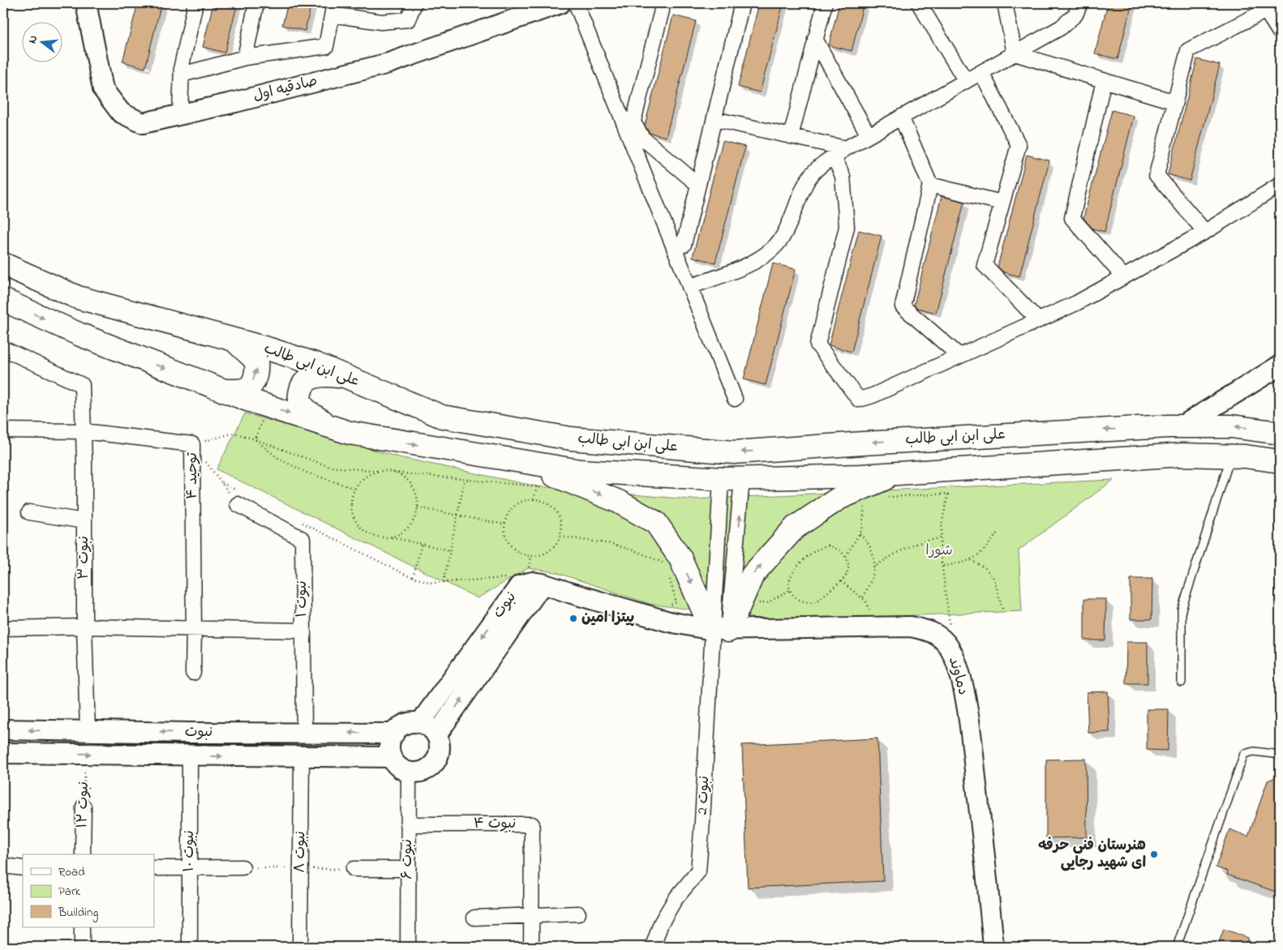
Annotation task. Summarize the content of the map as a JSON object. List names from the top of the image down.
{
  "streets": {
    "main road": [
      "صادقیه اول",
      "علی ابن ابی طالب",
      "نبوت",
      "دماوند"
    ],
    "street": [
      "توحید ۴",
      "نبوت ۳",
      "نبوت ۱",
      "نبوت 2",
      "نبوت ۱۲",
      "نبوت ۴",
      "نبوت ۱۰",
      "نبوت ۸",
      "نبوت ۶"
    ]
  },
  "crossings": [
    ["توحید ۴", "نبوت ۳"],
    ["نبوت ۳", "نبوت"],
    ["نبوت ۱", "نبوت"],
    ["نبوت", "دماوند"],
    ["نبوت", "نبوت 2"],
    ["نبوت", "نبوت ۱۲"],
    ["نبوت", "نبوت ۱۰"],
    ["نبوت", "نبوت ۸"],
    ["نبوت", "نبوت ۶"],
    ["دماوند", "نبوت 2"],
    ["نبوت ۴", "نبوت ۶"]
  ],
  "parks": ["شورا"],
  "places": ["پیتزا امین", "هنرستان فنی حرفه ای شهید رجایی"],
  "legend": ["Road", "Park", "Building"],
  "north": "left"
}
